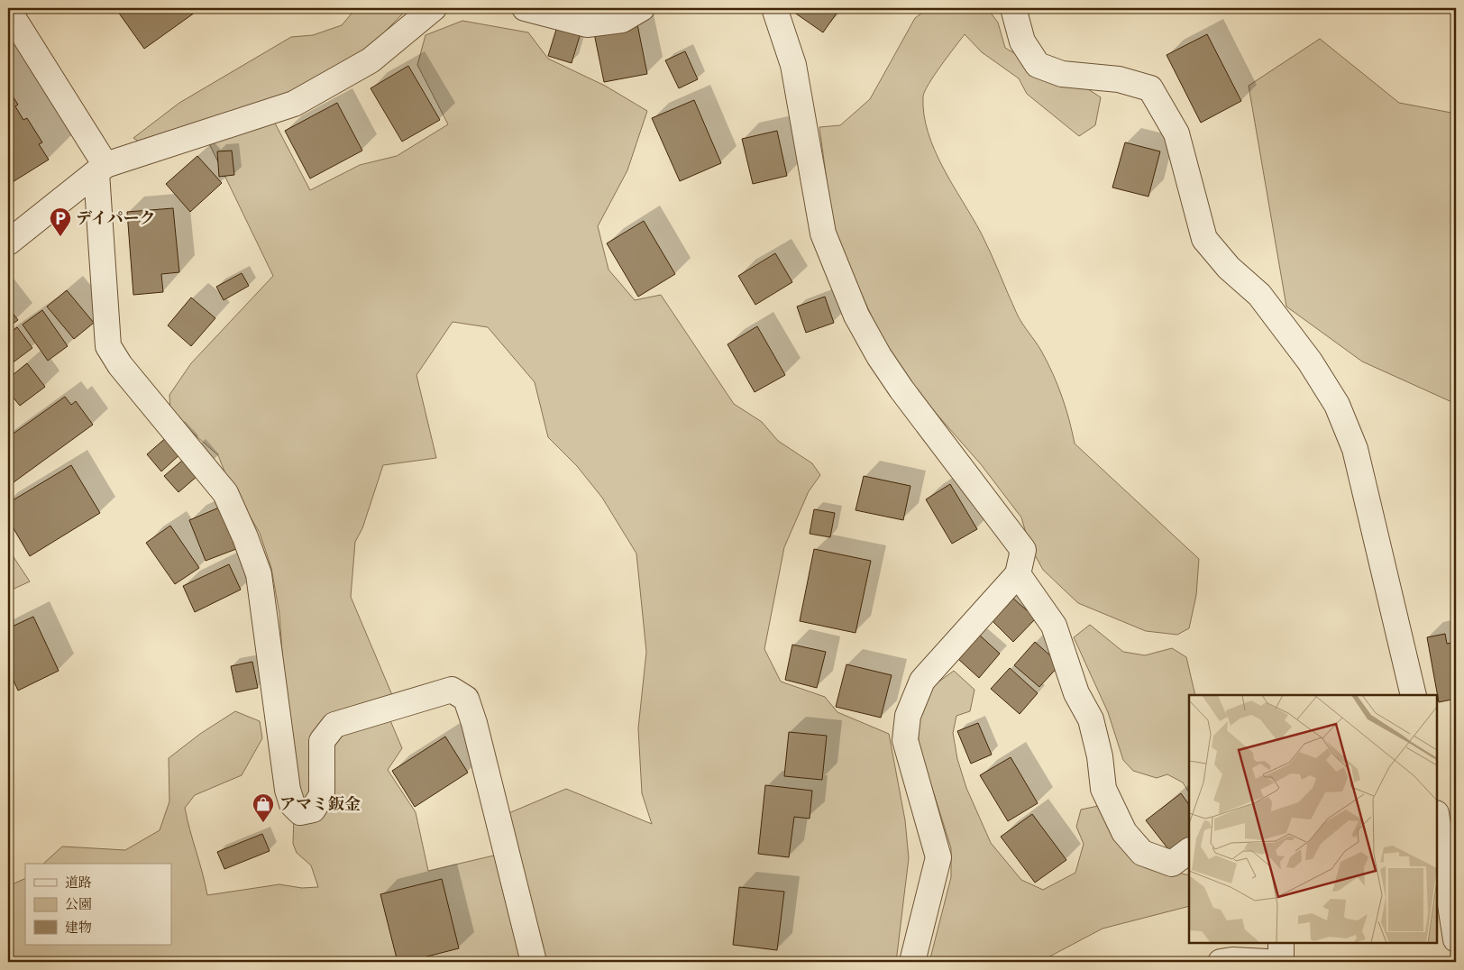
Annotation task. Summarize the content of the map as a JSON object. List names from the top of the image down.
{
  "places": {
    "parking": ["デイパーク"],
    "shop": ["アマミ鈑金"]
  },
  "legend": ["道路", "公園", "建物"]
}
